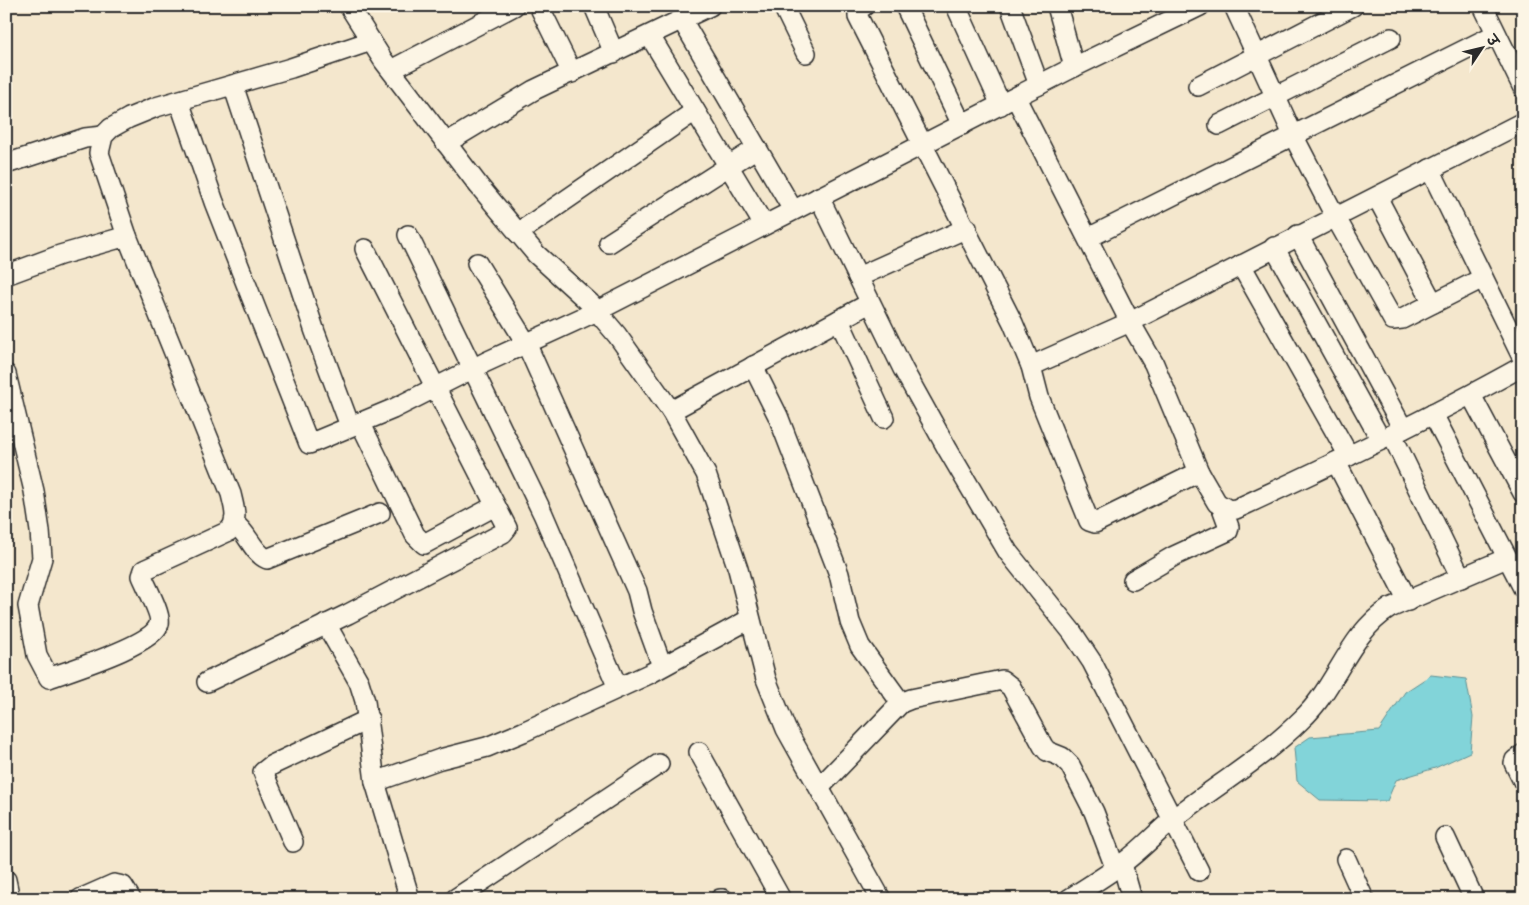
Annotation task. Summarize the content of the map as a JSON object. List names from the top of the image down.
{
  "north": "top right"
}
